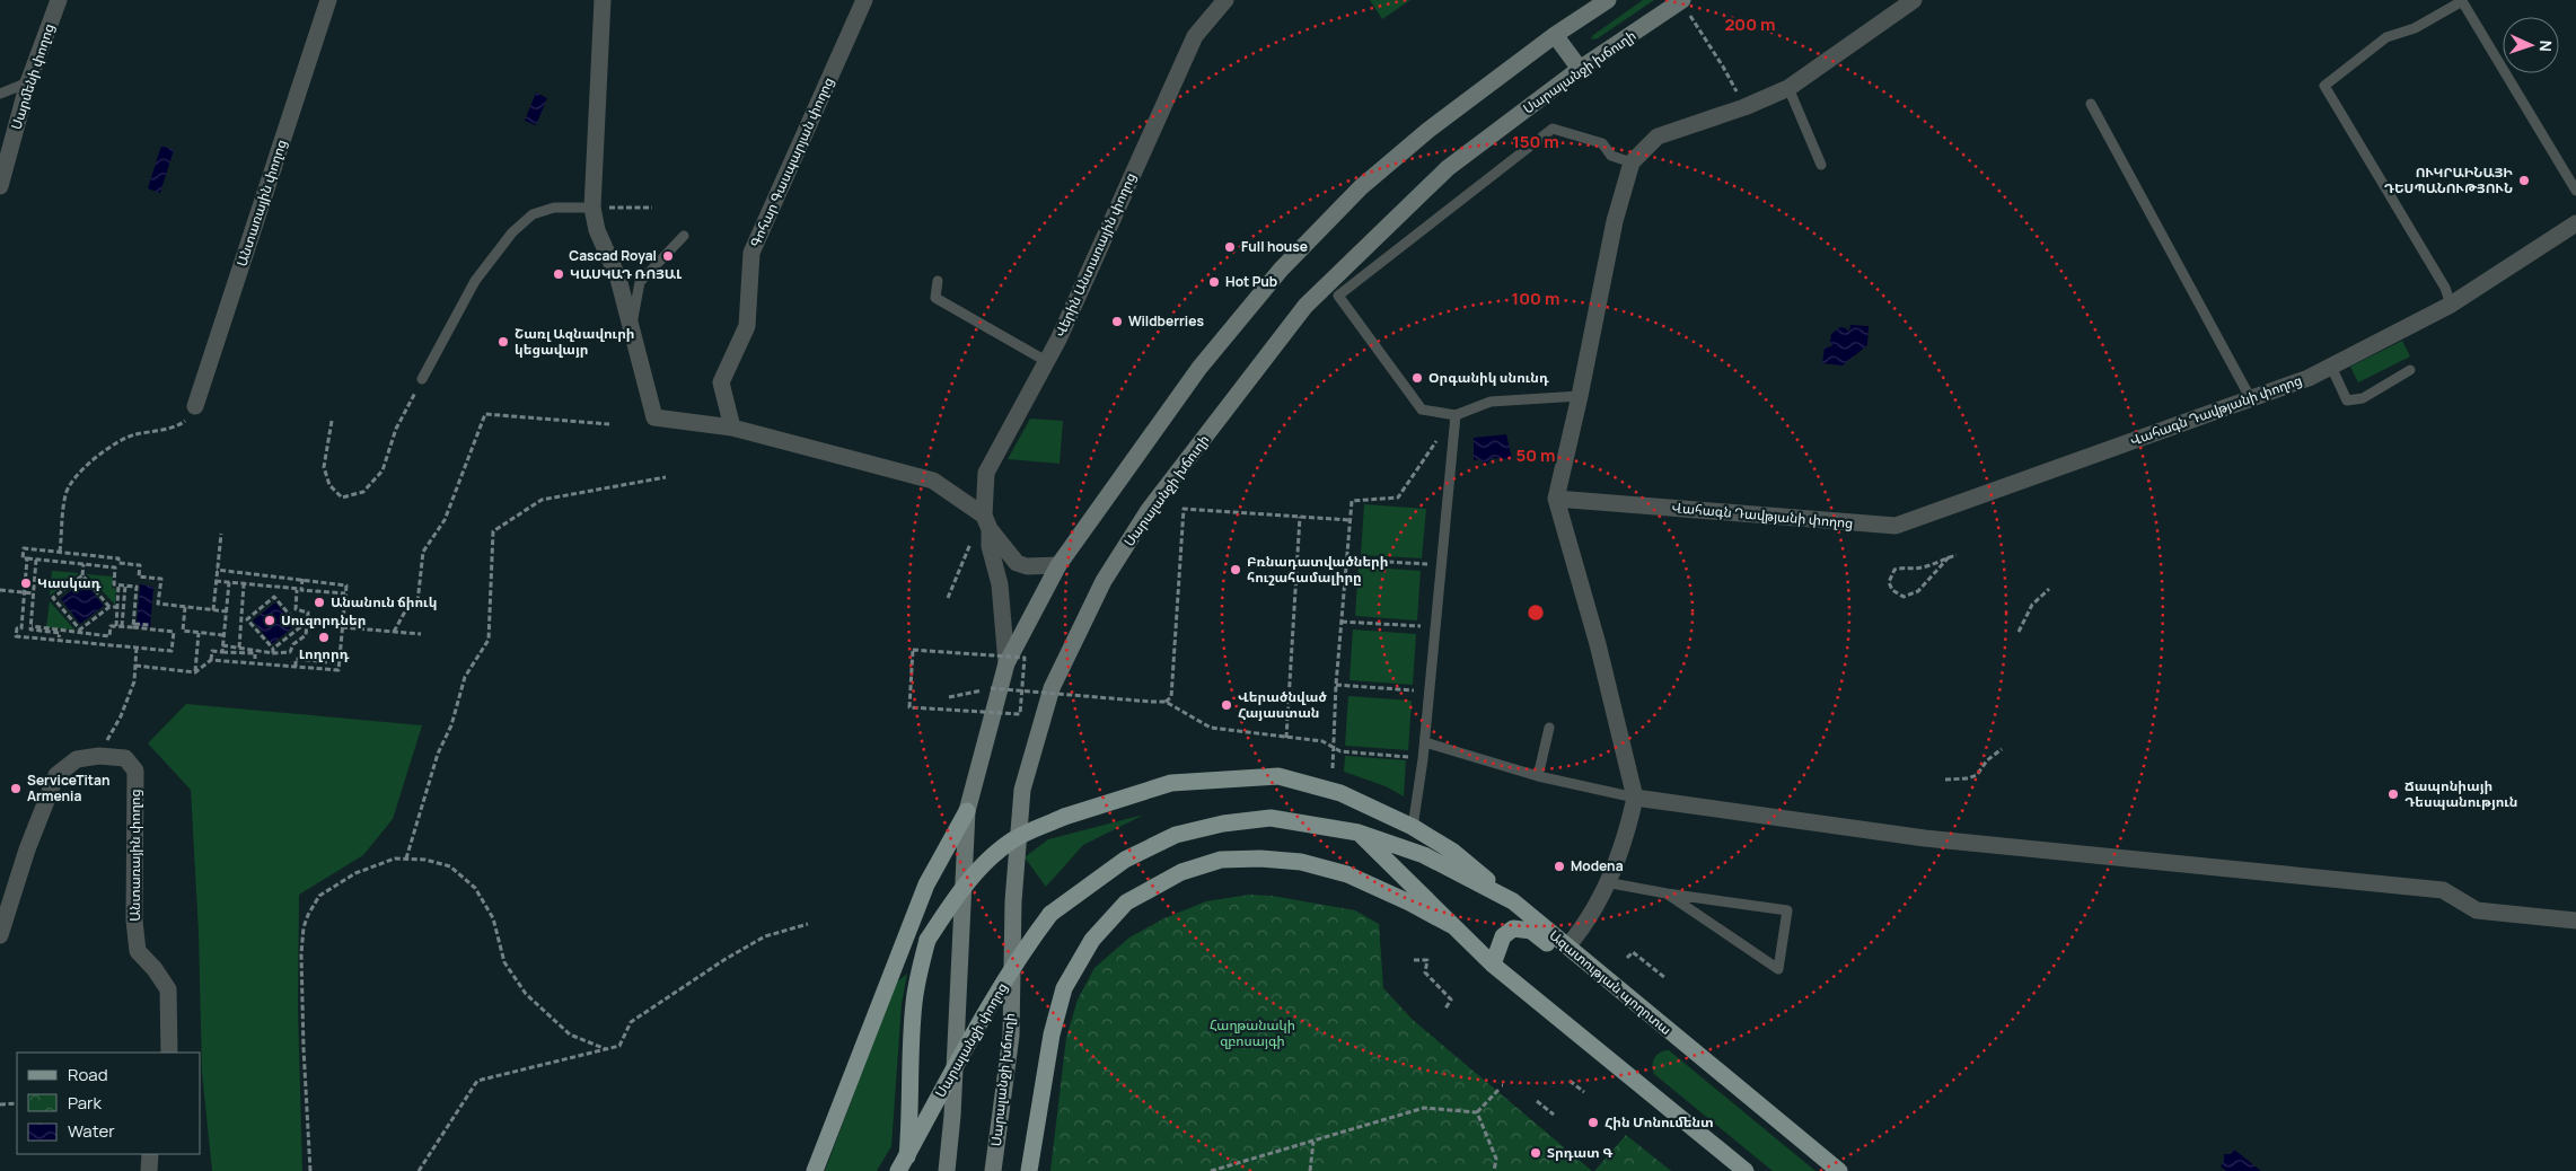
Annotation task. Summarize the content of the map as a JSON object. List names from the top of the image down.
{
  "streets": {
    "main road": ["Սարալանջի խճուղի", "Ազատության պողոտա", "Սարալանջի փողոց"],
    "street": [
      "Սարմենի փողոց",
      "Գոհար Գասպարյան փողոց",
      "Անտառային փողոց",
      "Վերին Անտառային փողոց",
      "Վահագն Դավթյանի փողոց"
    ]
  },
  "crossings": [
    ["Ազատության պողոտա", "Սարալանջի փողոց"]
  ],
  "parks": ["Հաղթանակի զբոսայգի"],
  "places": [
    "ՈՒԿՐԱԻՆԱՅԻ ԴԵՍՊԱՆՈՒԹՅՈՒՆ",
    "Full house",
    "Cascad Royal",
    "ԿԱՍԿԱԴ ՌՈՅԱԼ",
    "Hot Pub",
    "Wildberries",
    "Շառլ Ազնավուրի կեցավայր",
    "Օրգանիկ սնունդ",
    "Բռնադատվածների հուշահամալիրը",
    "Կասկադ",
    "Անանուն ճիուկ",
    "Սուզորդներ",
    "Լողորդ",
    "Վերածնված Հայաստան",
    "ServiceTitan Armenia",
    "Ճապոնիայի Դեսպանություն",
    "Modena",
    "Հին Մոնումենտ",
    "Տրդատ Գ"
  ],
  "legend": ["Road", "Park", "Water"],
  "north": "right",
  "rings": [
    "200 m",
    "150 m",
    "100 m",
    "50 m"
  ]
}
